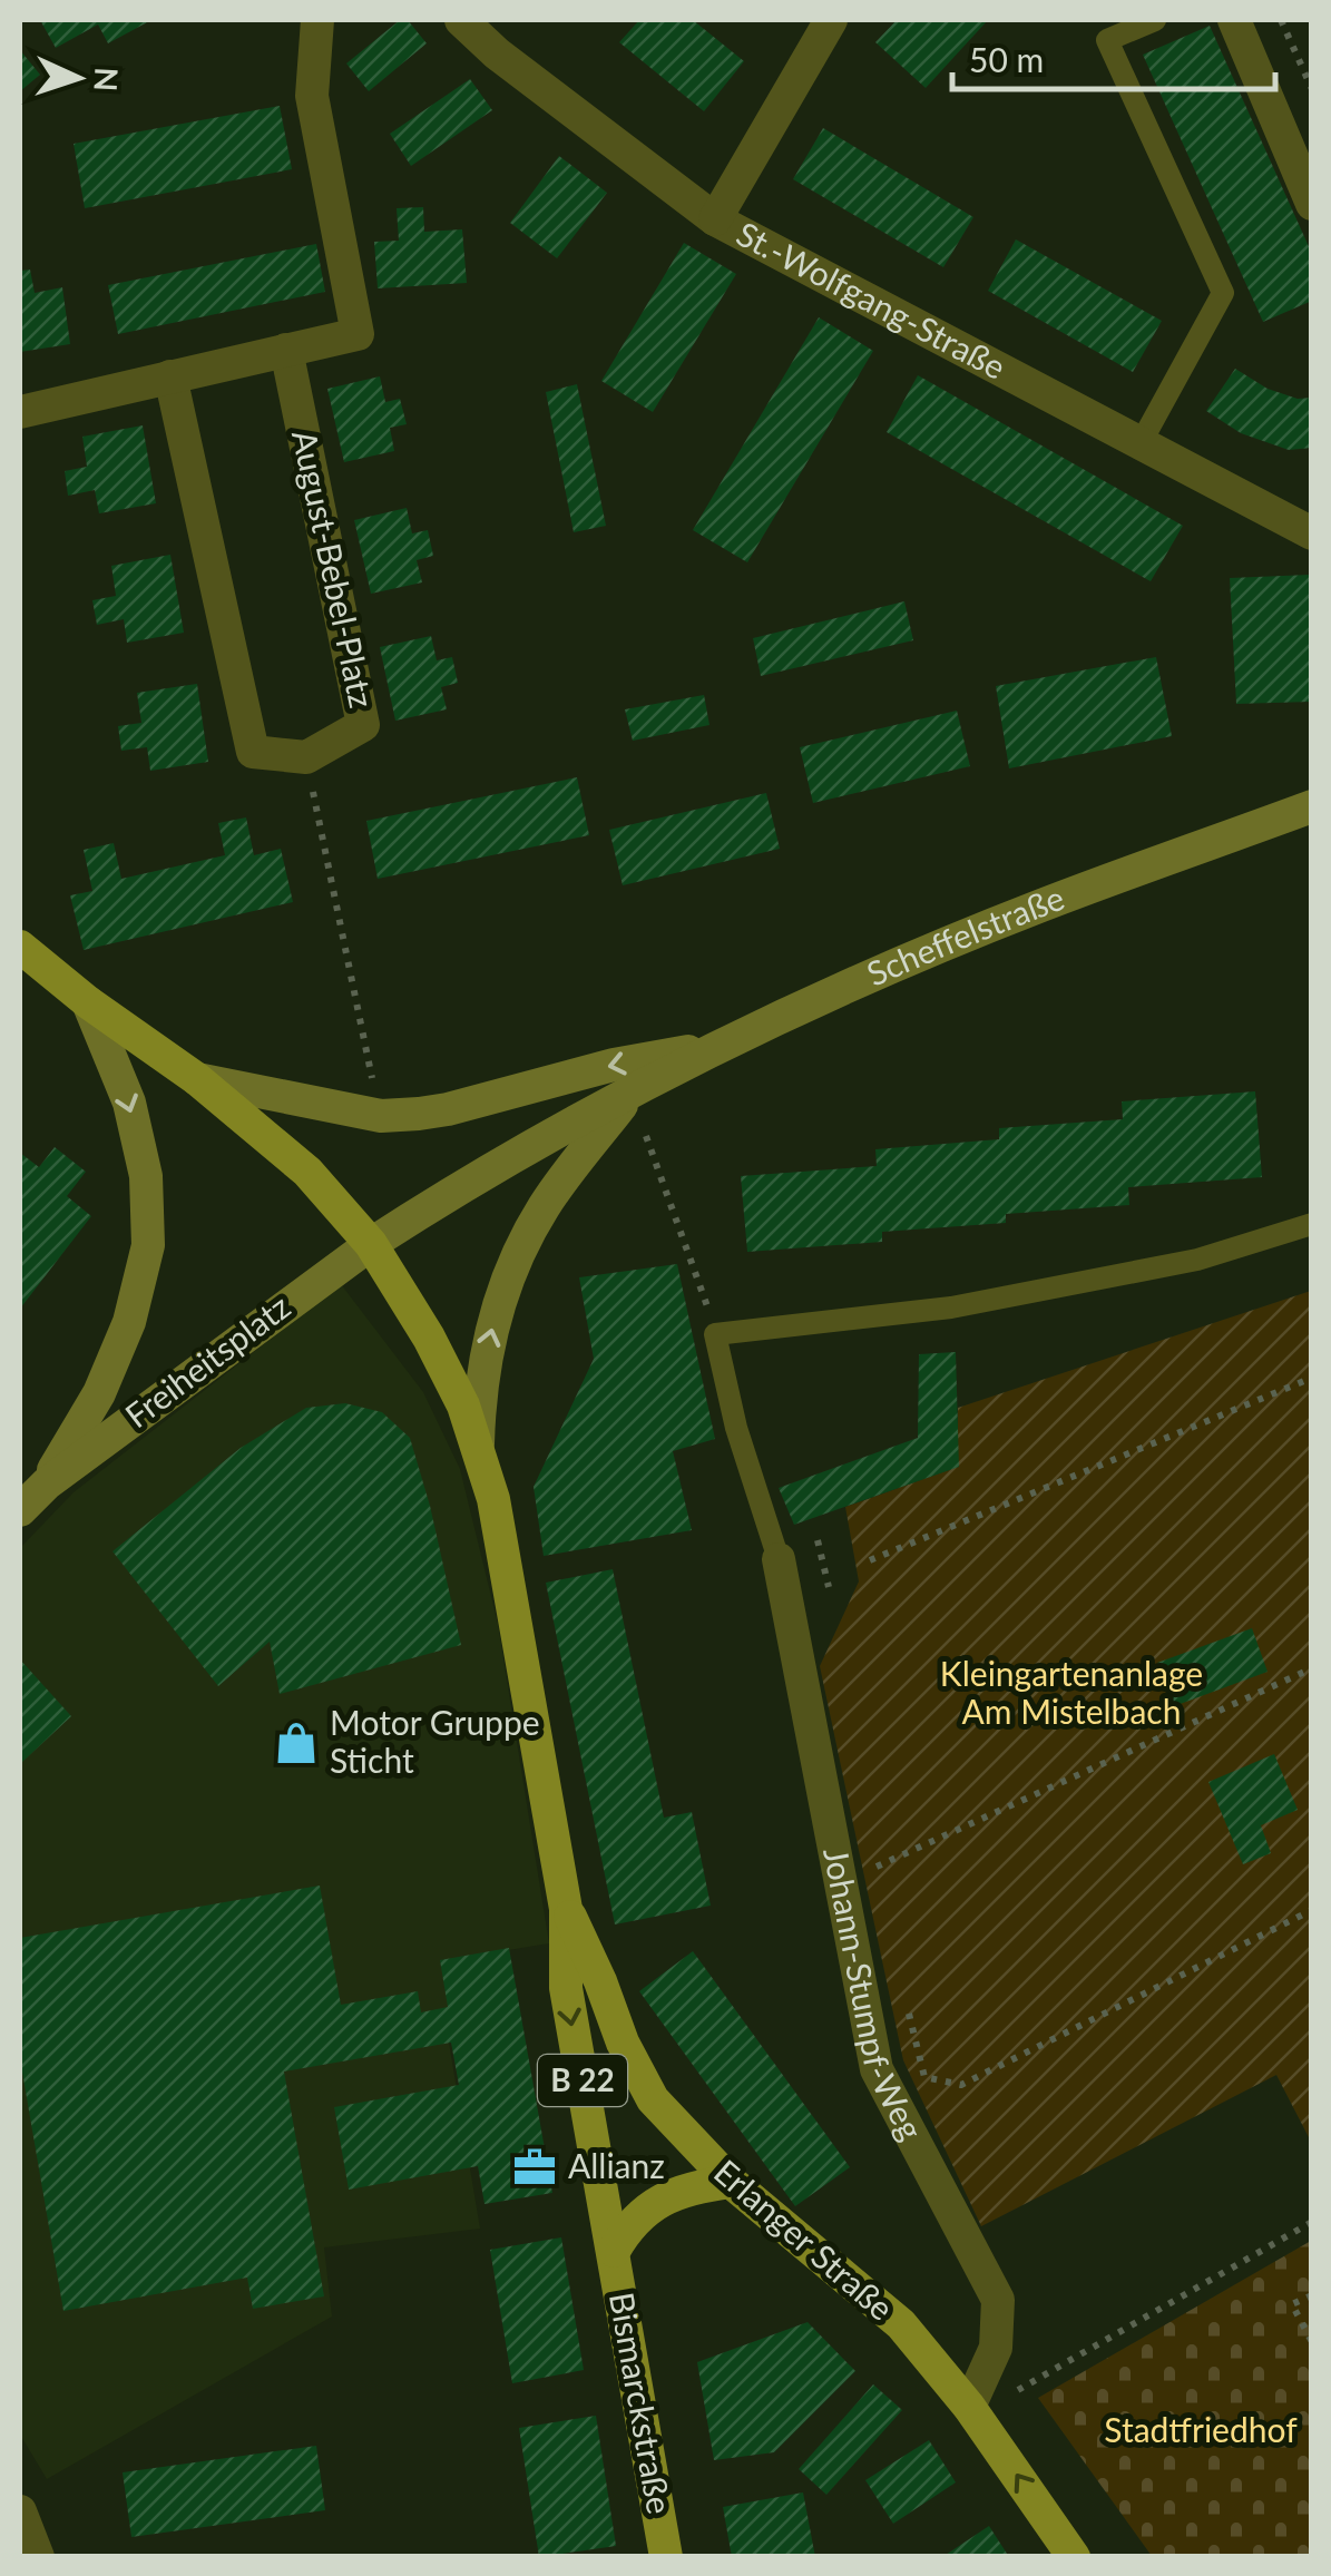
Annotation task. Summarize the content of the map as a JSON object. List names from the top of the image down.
{
  "streets": {
    "main road": [
      "Scheffelstraße",
      "Freiheitsplatz",
      "B 22",
      "Erlanger Straße",
      "Bismarckstraße"
    ],
    "street": ["St.-Wolfgang-Straße", "August-Bebel-Platz", "Johann-Stumpf-Weg"]
  },
  "crossings": [
    ["Scheffelstraße", "Freiheitsplatz"],
    ["Freiheitsplatz", "B 22"],
    ["Johann-Stumpf-Weg", "Erlanger Straße"],
    ["B 22", "Erlanger Straße"],
    ["B 22", "Bismarckstraße"]
  ],
  "parks": ["Kleingartenanlage Am Mistelbach", "Stadtfriedhof"],
  "places": {
    "shop": ["Motor Gruppe Sticht"],
    "office": ["Allianz"]
  },
  "scale_bar": "50 m",
  "north": "right"
}
